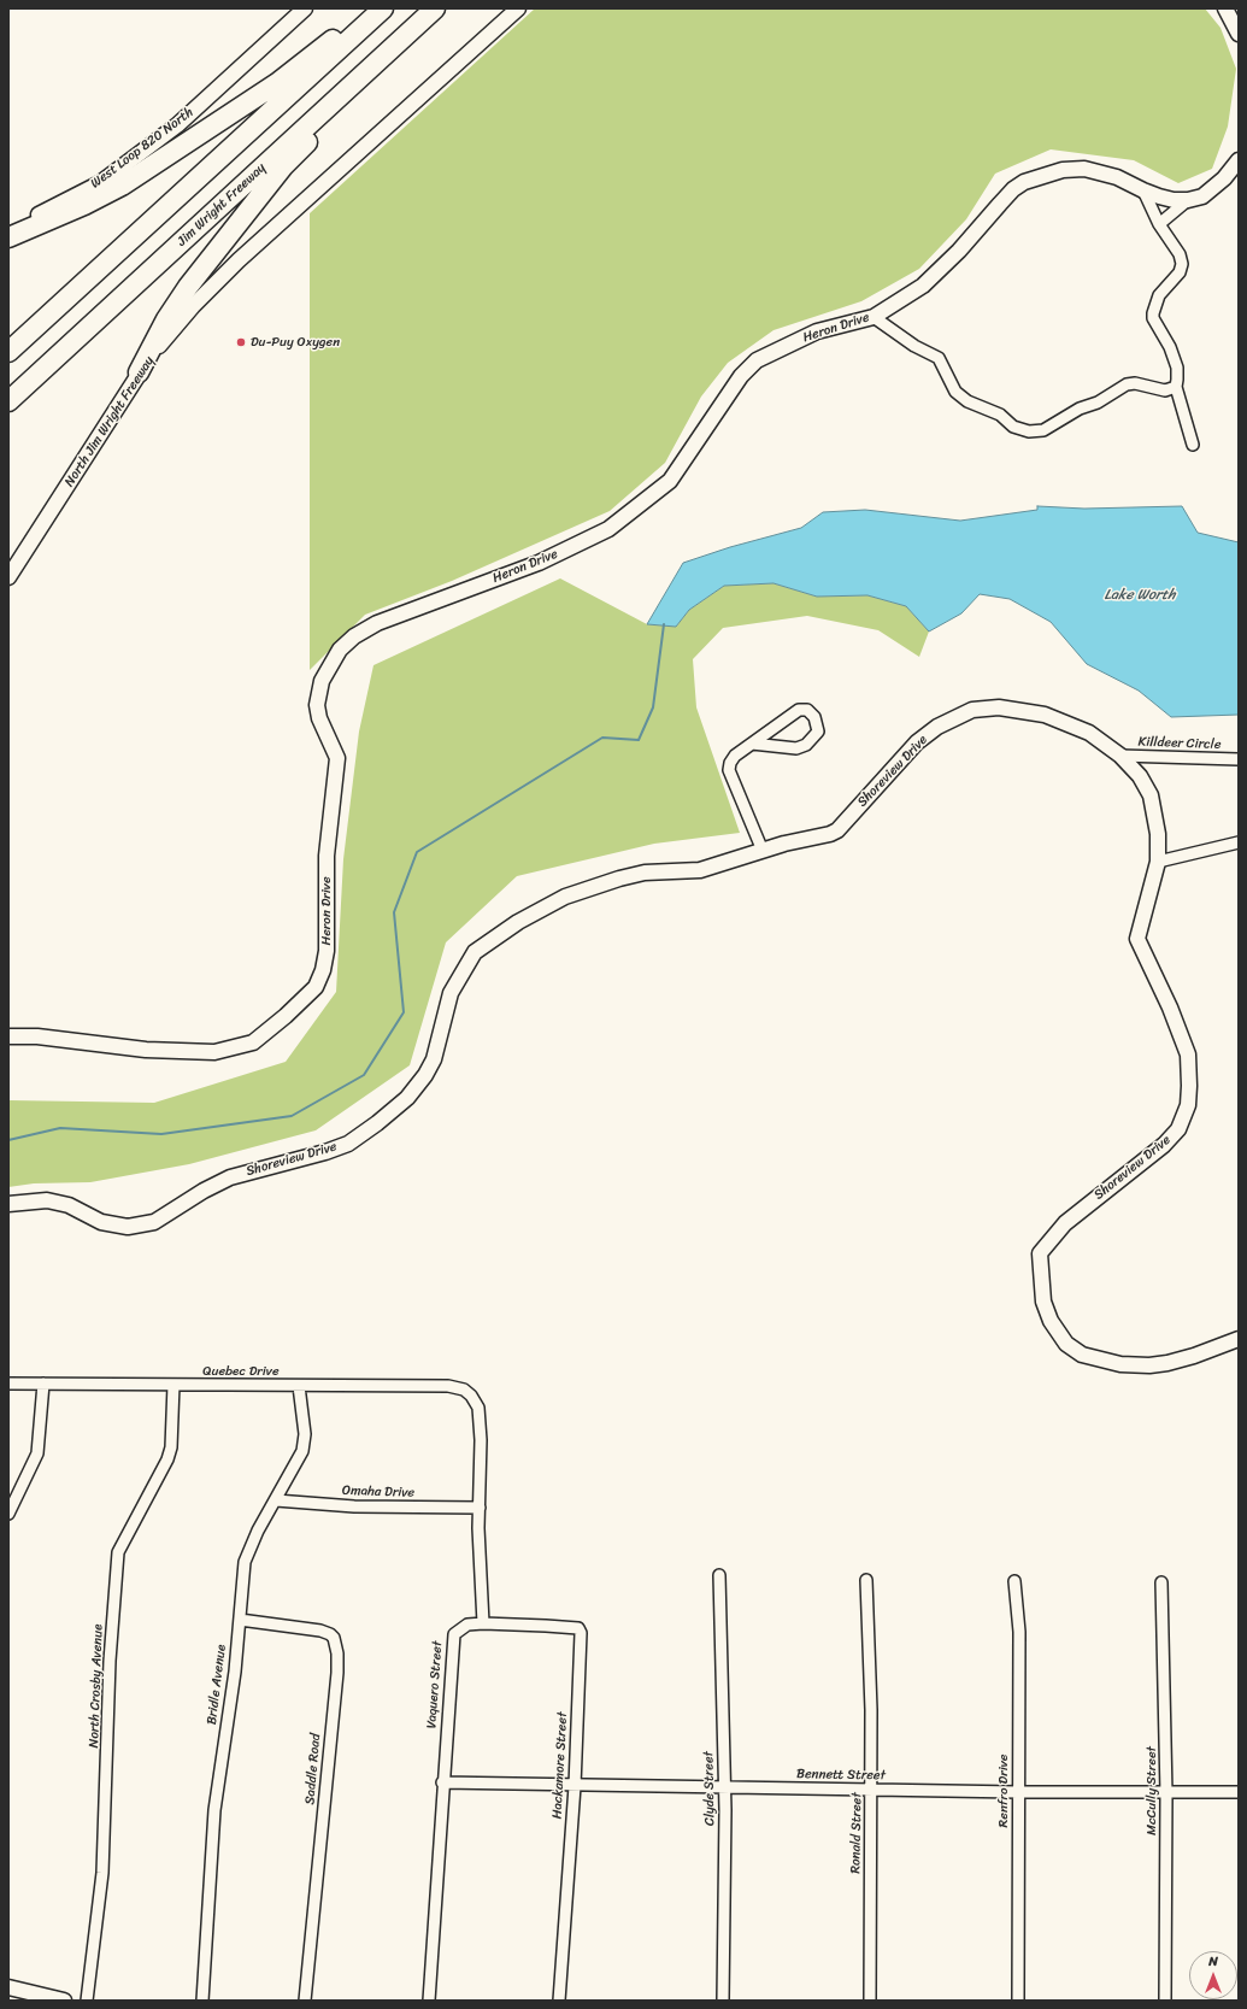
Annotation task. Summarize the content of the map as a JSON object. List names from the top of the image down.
{
  "streets": {
    "highway": ["Jim Wright Freeway"],
    "street": [
      "West Loop 820 North",
      "Heron Drive",
      "North Jim Wright Freeway",
      "Killdeer Circle",
      "Shoreview Drive",
      "Quebec Drive",
      "Omaha Drive",
      "Bridle Avenue",
      "Vaquero Street",
      "North Crosby Avenue",
      "Hackamore Street",
      "Saddle Road",
      "Bennett Street",
      "Clyde Street",
      "Renfro Drive",
      "McCully Street",
      "Ronald Street"
    ]
  },
  "crossings": [
    ["Killdeer Circle", "Shoreview Drive"],
    ["Quebec Drive", "Omaha Drive"],
    ["Quebec Drive", "Bridle Avenue"],
    ["Quebec Drive", "North Crosby Avenue"],
    ["Omaha Drive", "Bridle Avenue"],
    ["Bridle Avenue", "Saddle Road"],
    ["Vaquero Street", "Hackamore Street"],
    ["Vaquero Street", "Bennett Street"],
    ["Hackamore Street", "Bennett Street"],
    ["Bennett Street", "Clyde Street"],
    ["Bennett Street", "Renfro Drive"],
    ["Bennett Street", "McCully Street"],
    ["Bennett Street", "Ronald Street"]
  ],
  "water": ["Lake Worth"],
  "places": ["Du-Puy Oxygen"],
  "north": "top"
}
